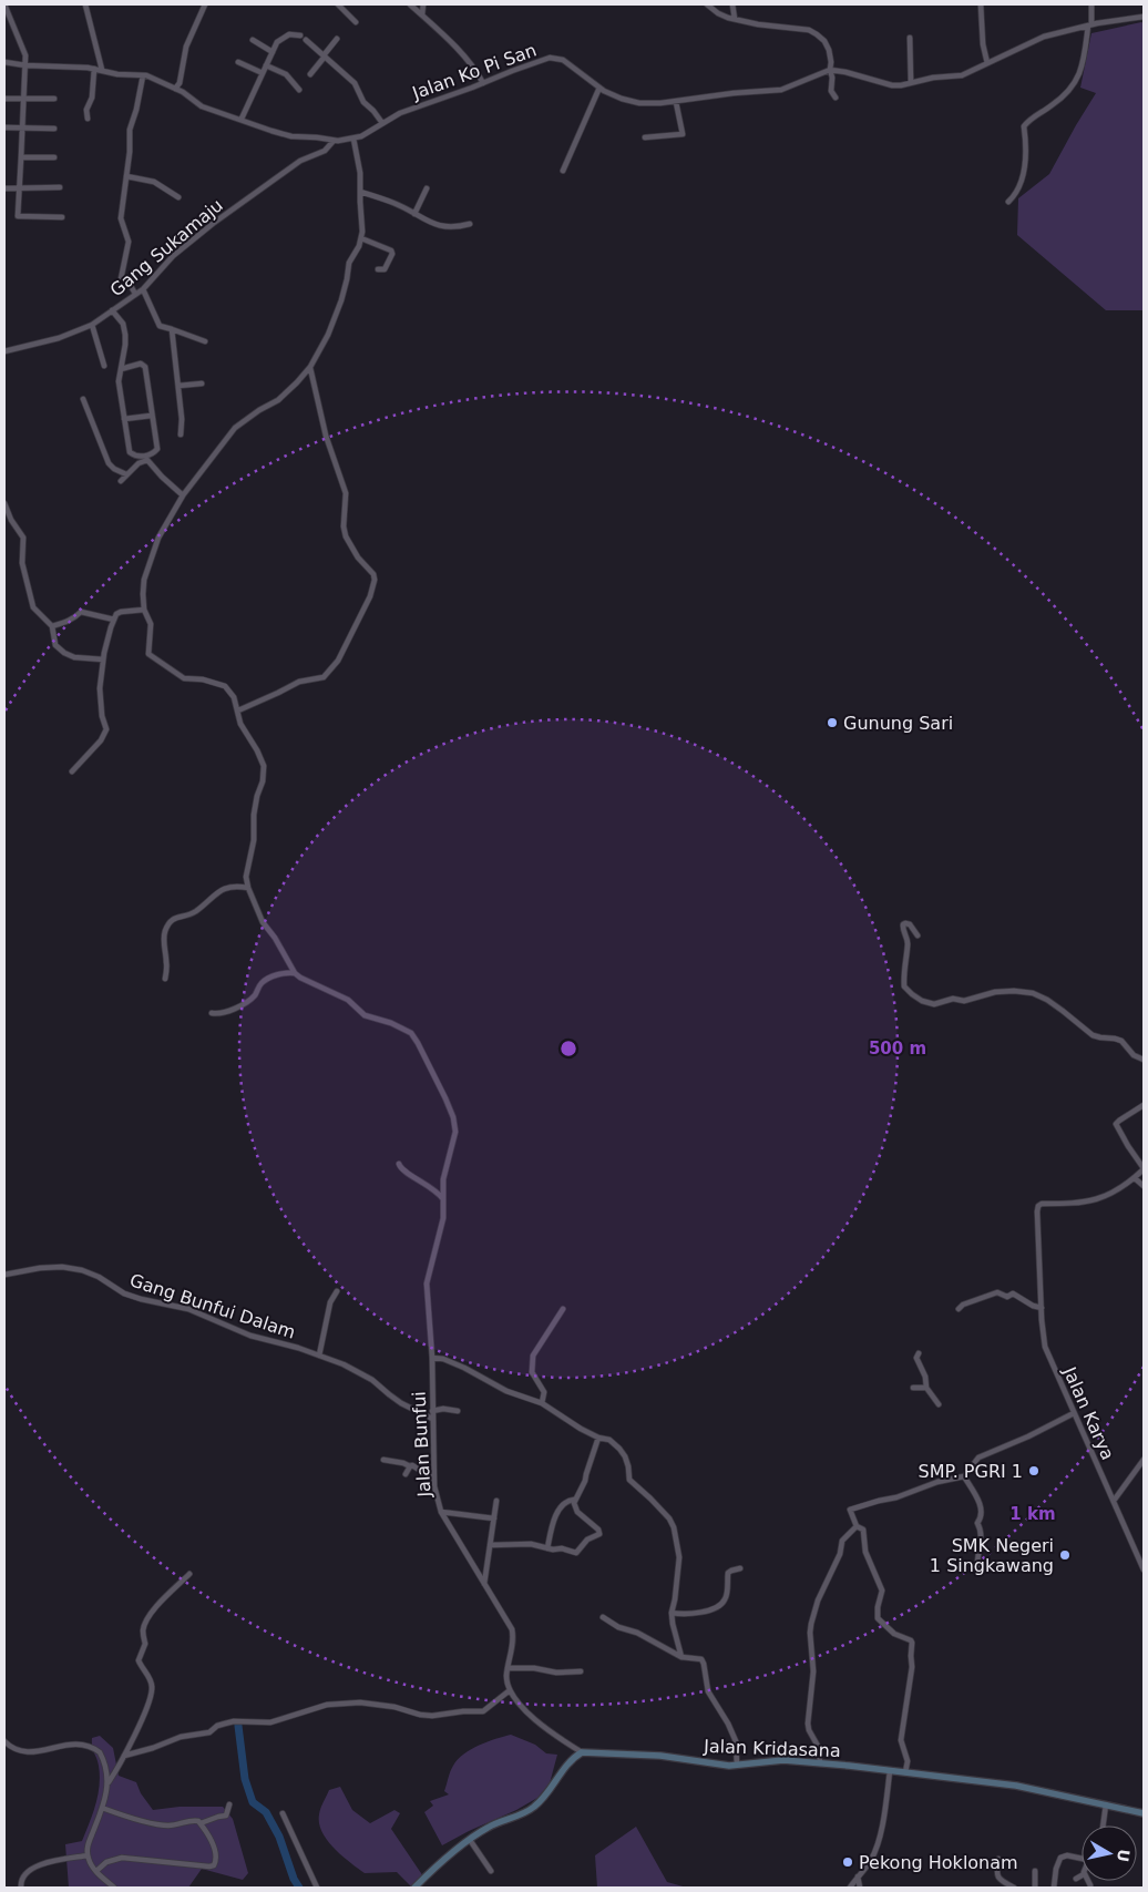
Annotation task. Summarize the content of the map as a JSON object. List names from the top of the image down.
{
  "streets": {
    "street": [
      "Jalan Ko Pi San",
      "Gang Sukamaju",
      "Gang Bunfui Dalam",
      "Jalan Karya",
      "Jalan Bunfui",
      "Jalan Kridasana"
    ]
  },
  "crossings": [
    ["Jalan Ko Pi San", "Gang Sukamaju"],
    ["Gang Bunfui Dalam", "Jalan Bunfui"]
  ],
  "places": [
    "Gunung Sari",
    "SMP. PGRI 1",
    "SMK Negeri 1 Singkawang",
    "Pekong Hoklonam"
  ],
  "north": "right",
  "rings": ["500 m", "1 km"]
}
